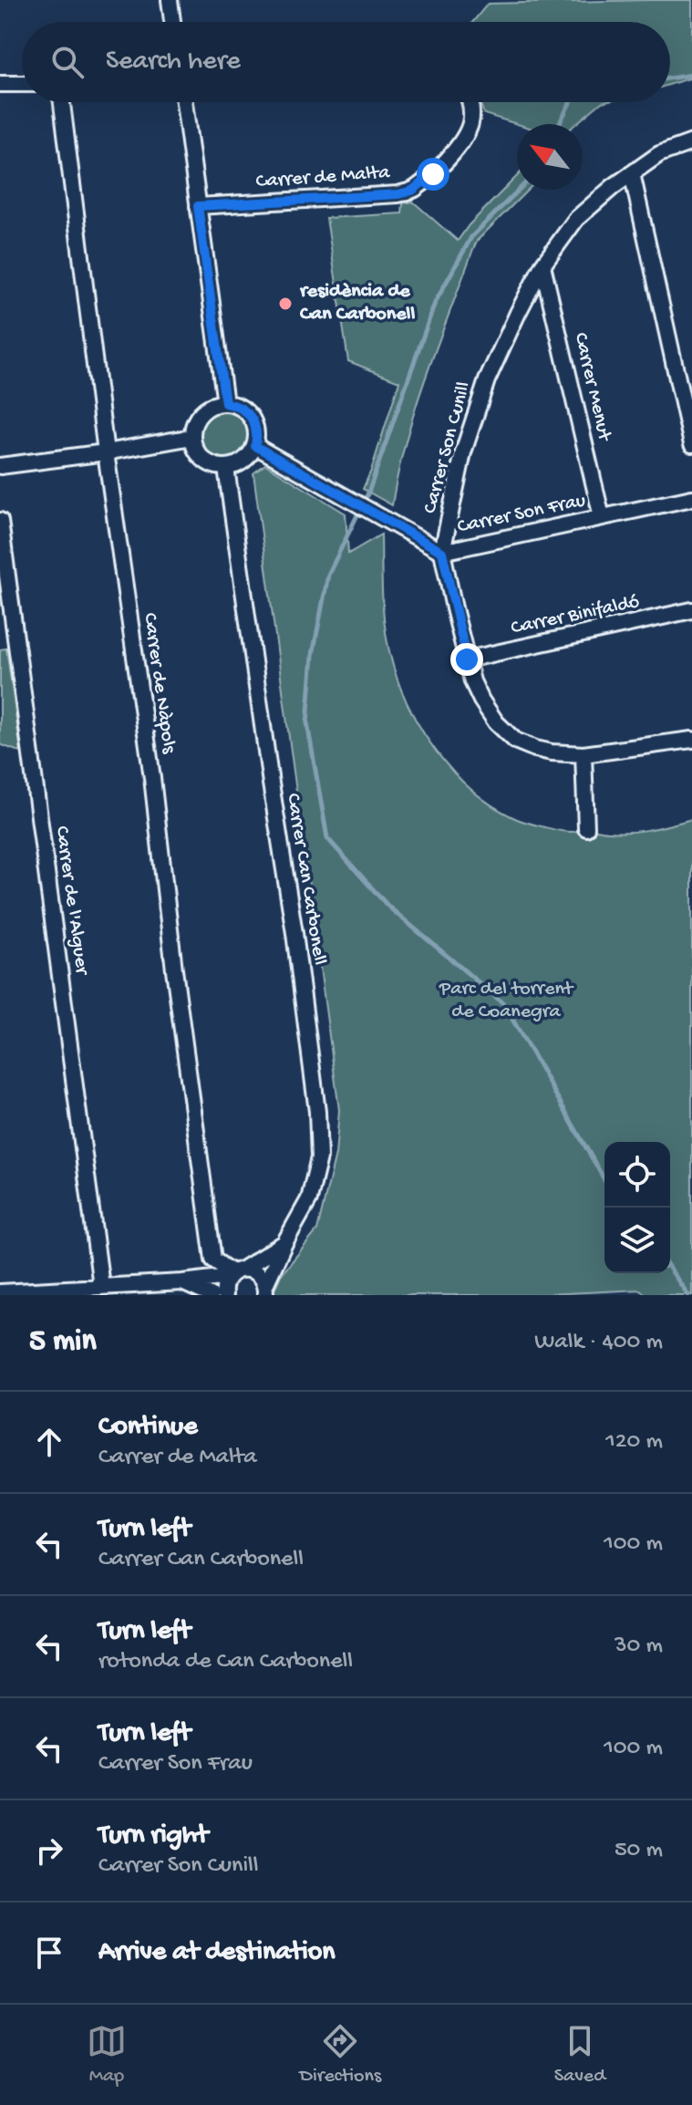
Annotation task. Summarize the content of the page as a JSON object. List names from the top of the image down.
{
  "streets": {
    "street": [
      "Carrer de Malta",
      "Carrer Menut",
      "Carrer Son Cunill",
      "Carrer Son Frau",
      "Carrer Binifaldó",
      "Carrer de Nàpols",
      "Carrer Can Carbonell",
      "Carrer de l'Alguer"
    ]
  },
  "crossings": [
    ["Carrer Menut", "Carrer Son Cunill"],
    ["Carrer Menut", "Carrer Son Frau"],
    ["Carrer Son Cunill", "Carrer Son Frau"],
    ["Carrer Son Cunill", "Carrer Binifaldó"],
    ["Carrer Son Frau", "Carrer Can Carbonell"],
    ["Carrer de Nàpols", "Carrer Can Carbonell"]
  ],
  "parks": ["Parc del torrent de Coanegra"],
  "places": ["residència de Can Carbonell"],
  "north": "top left",
  "page": {
    "search": "Search here",
    "heading": ["5 min", "Walk · 400 m"],
    "list": [
      ["Continue", "Carrer de Malta", "120 m"],
      ["Turn left", "Carrer Can Carbonell", "100 m"],
      ["Turn left", "rotonda de Can Carbonell", "30 m"],
      ["Turn left", "Carrer Son Frau", "100 m"],
      ["Turn right", "Carrer Son Cunill", "50 m"],
      "Arrive at destination"
    ],
    "nav": ["Map", "Directions", "Saved"]
  }
}
